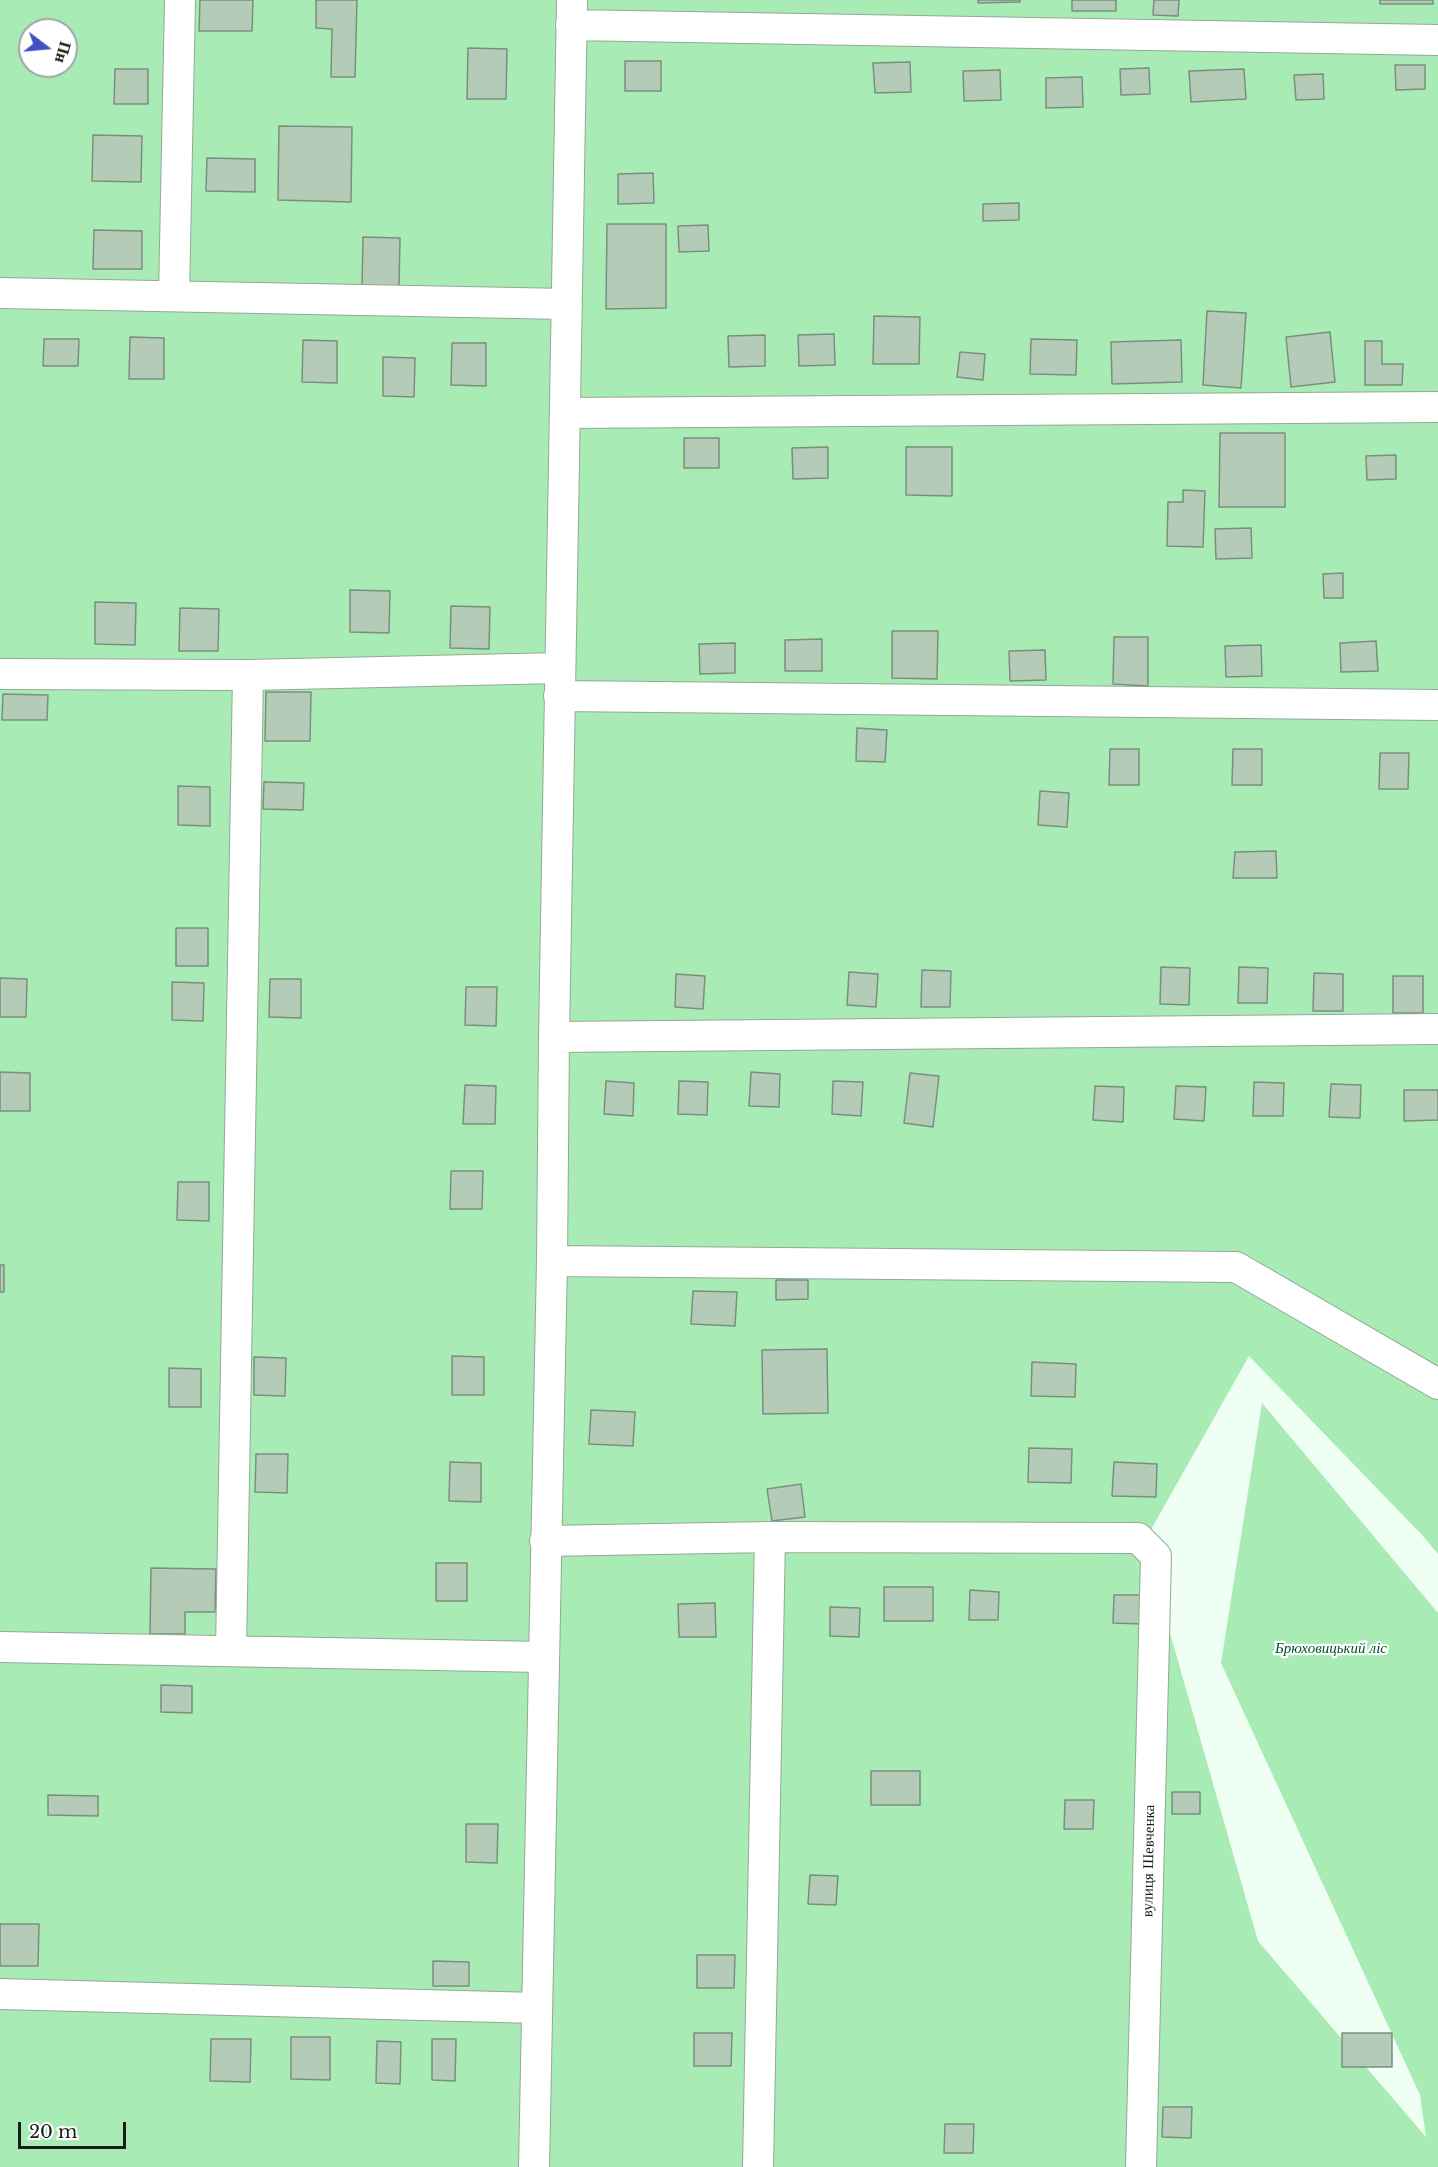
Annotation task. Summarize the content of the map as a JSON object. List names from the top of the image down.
{
  "streets": {
    "street": ["вулиця Шевченка"]
  },
  "parks": ["Брюховицький ліс"],
  "scale_bar": "20 m",
  "north": "right"
}
